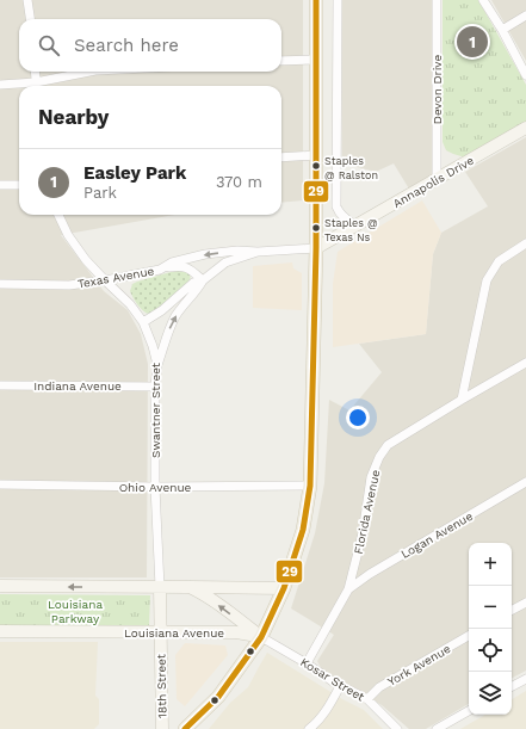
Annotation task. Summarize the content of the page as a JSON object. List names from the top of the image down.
{
  "streets": {
    "main road": ["Annapolis Drive", "Louisiana Avenue", "18th Street"],
    "street": [
      "Devon Drive",
      "Texas Avenue",
      "Indiana Avenue",
      "Swantner Street",
      "Ohio Avenue",
      "Florida Avenue",
      "Logan Avenue",
      "York Avenue",
      "Kosar Street"
    ]
  },
  "crossings": [
    ["Devon Drive", "Annapolis Drive"],
    ["Annapolis Drive", "Texas Avenue"],
    ["Texas Avenue", "Swantner Street"],
    ["Indiana Avenue", "Swantner Street"],
    ["Swantner Street", "Ohio Avenue"],
    ["Swantner Street", "18th Street"],
    ["Florida Avenue", "Logan Avenue"],
    ["Florida Avenue", "Kosar Street"],
    ["Louisiana Avenue", "Kosar Street"],
    ["Louisiana Avenue", "18th Street"],
    ["York Avenue", "Kosar Street"]
  ],
  "parks": ["Louisiana Parkway"],
  "places": ["Staples @ Ralston", "Staples @ Texas Ns"],
  "lines": ["transit line 29"],
  "page": {
    "search": "Search here",
    "pins": "1",
    "heading": "Nearby",
    "list": [
      {
        "mark": "1",
        "name": "Easley Park",
        "note": "Park",
        "value": "370 m"
      }
    ],
    "map_buttons": ["+", "−"]
  }
}
